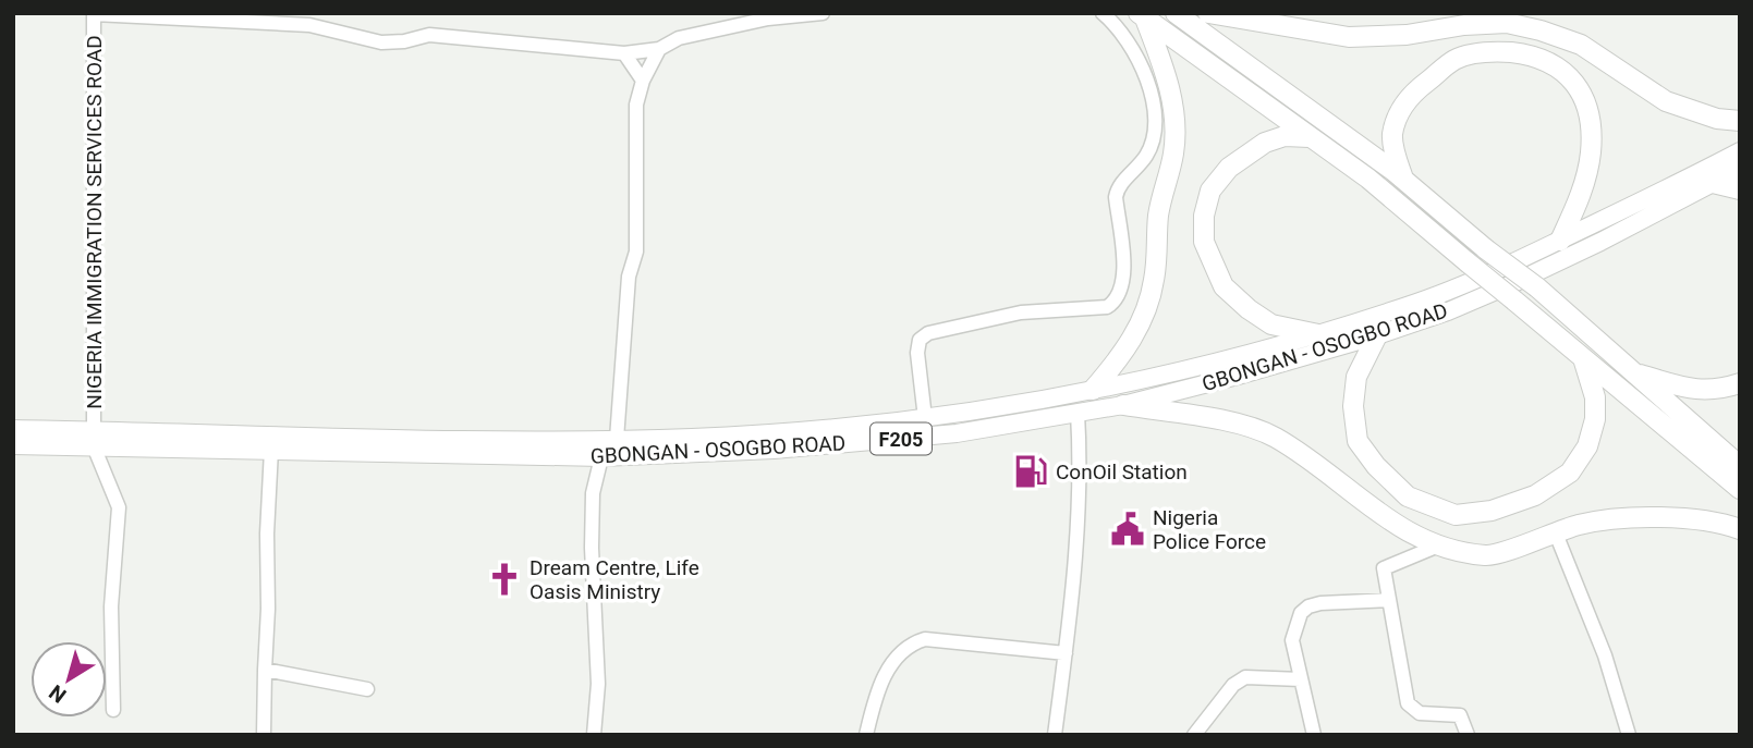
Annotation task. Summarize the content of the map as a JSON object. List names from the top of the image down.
{
  "streets": {
    "main road": ["GBONGAN - OSOGBO ROAD", "F205"],
    "street": ["NIGERIA IMMIGRATION SERVICES ROAD"]
  },
  "crossings": [
    ["NIGERIA IMMIGRATION SERVICES ROAD", "GBONGAN - OSOGBO ROAD"]
  ],
  "places": {
    "fuel station": ["ConOil Station"],
    "public building": ["Nigeria Police Force"],
    "church": ["Dream Centre, Life Oasis Ministry"]
  },
  "north": "bottom left"
}
